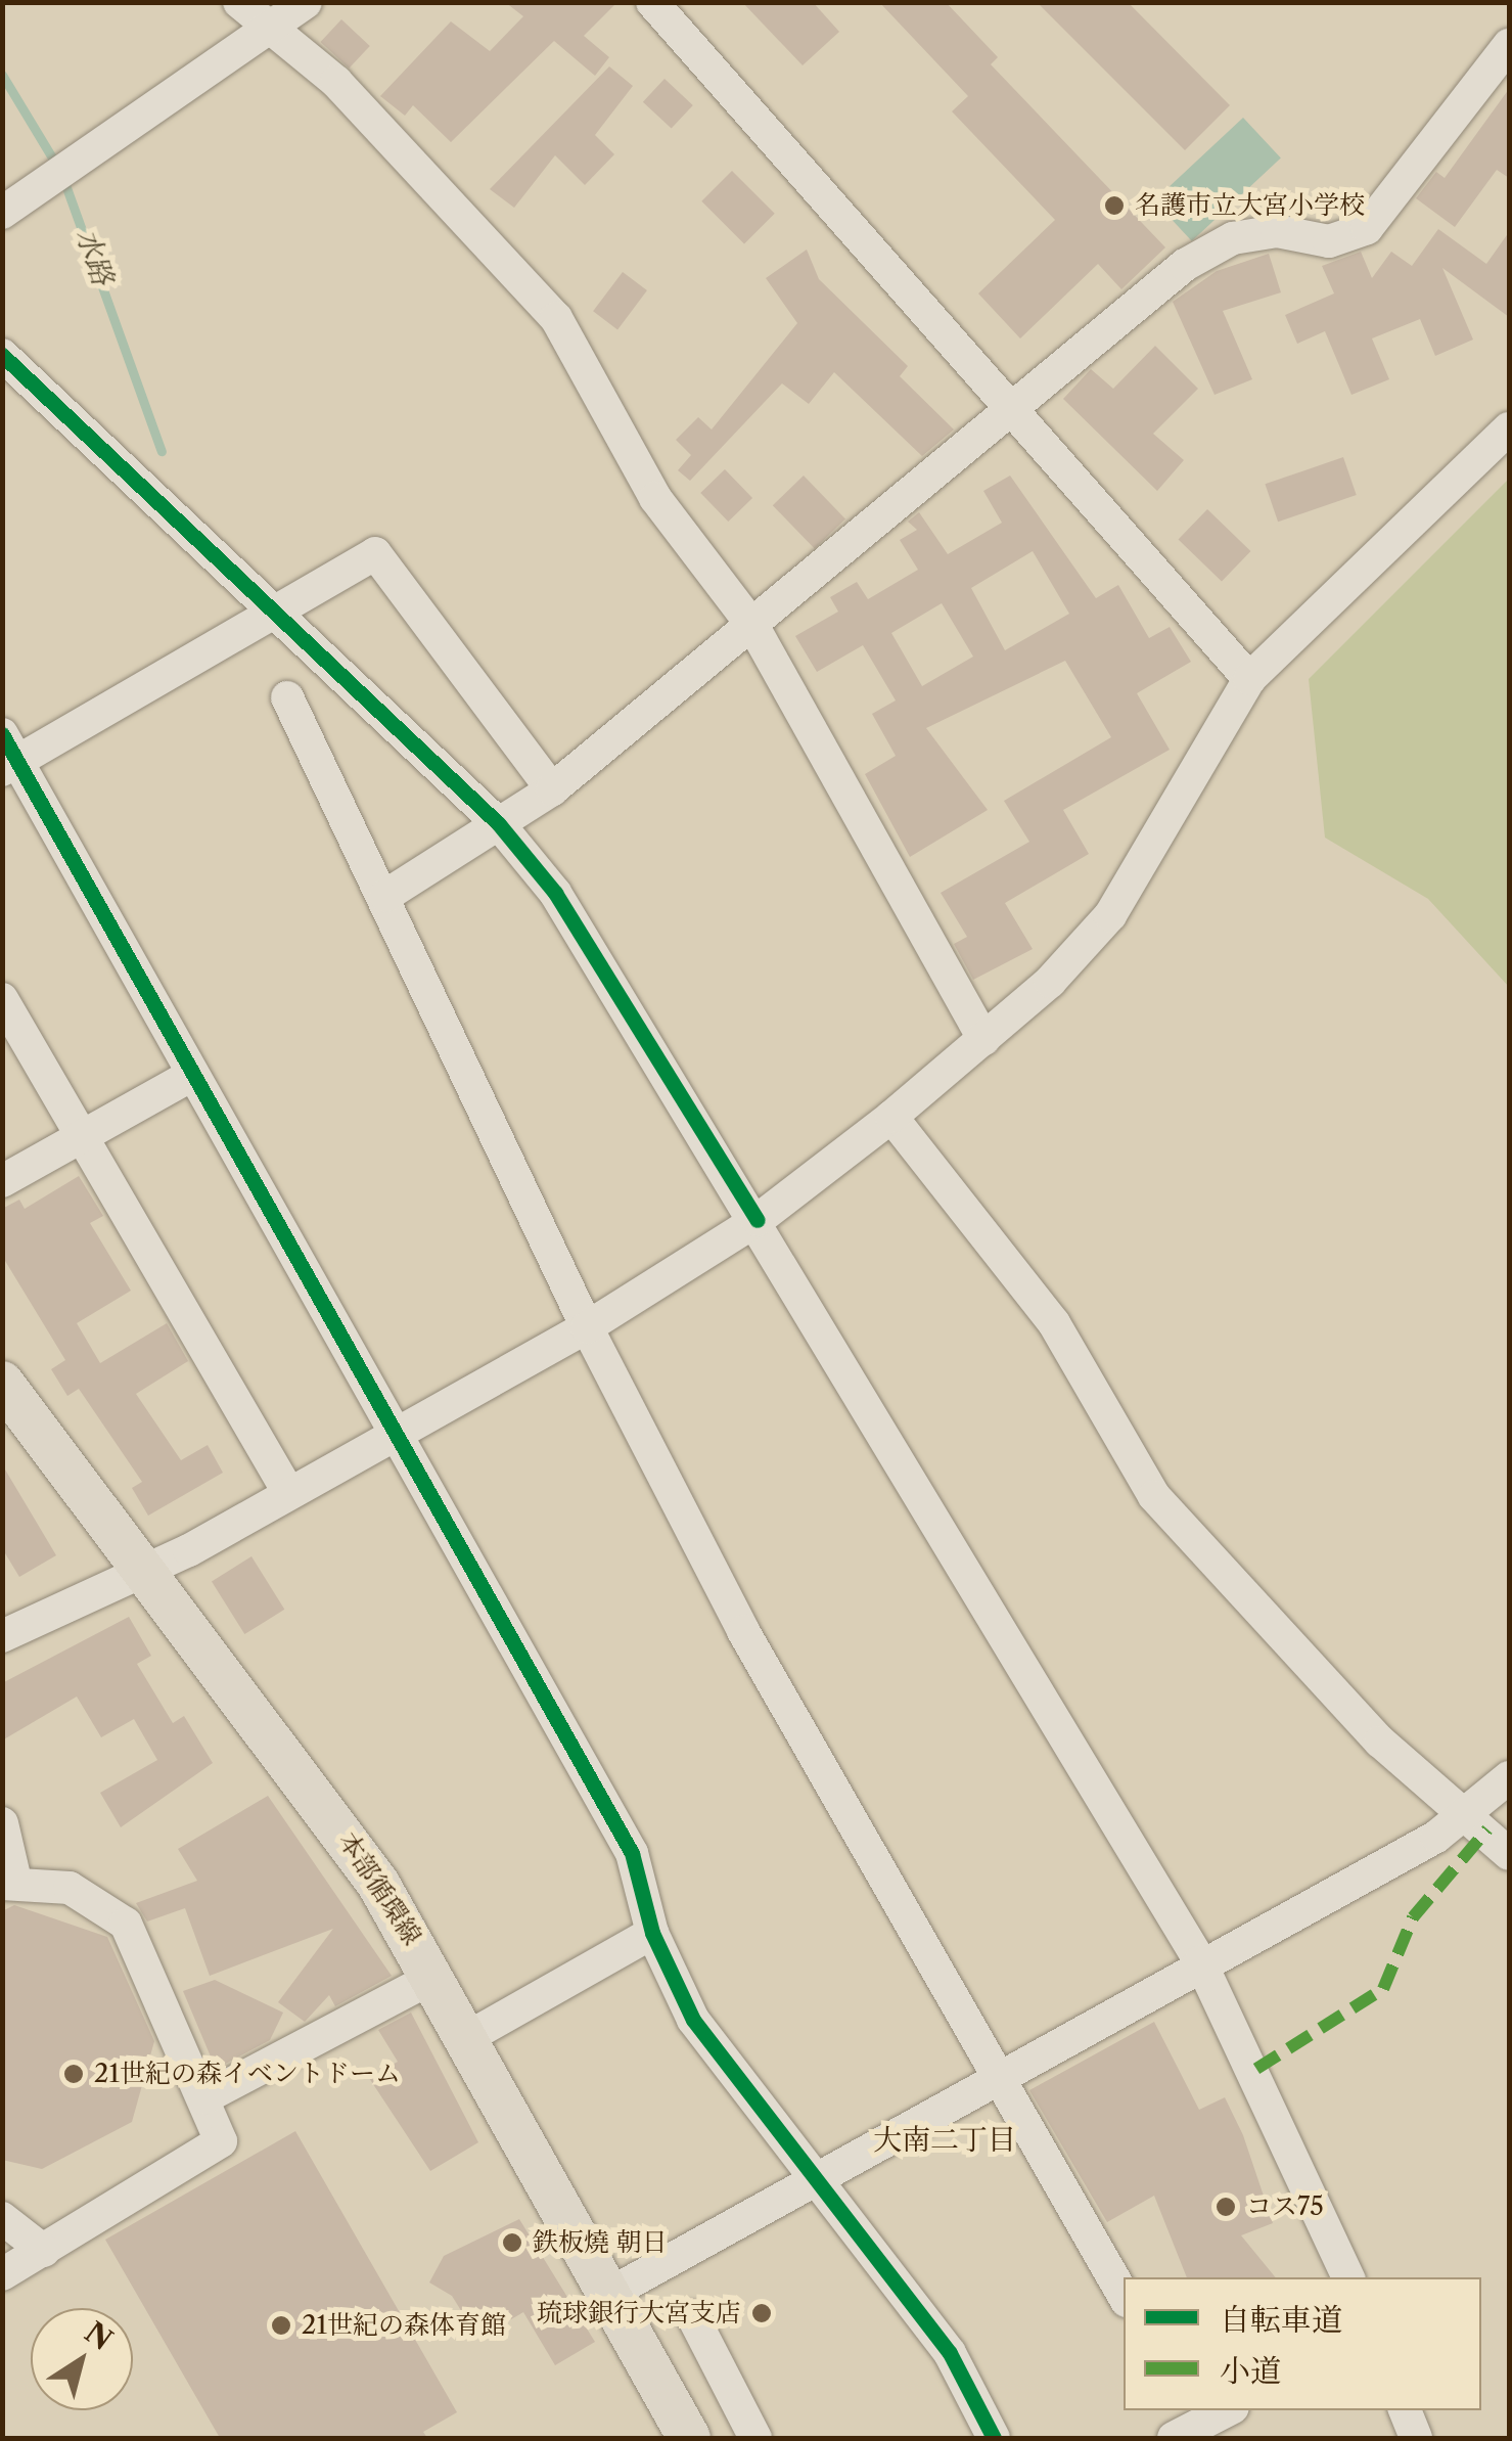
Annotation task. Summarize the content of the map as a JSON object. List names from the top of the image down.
{
  "streets": {
    "main road": ["本部循環線"]
  },
  "districts": ["大南二丁目"],
  "water": ["水路"],
  "places": [
    "名護市立大宮小学校",
    "21世紀の森イベントドーム",
    "コス75",
    "鉄板燒 朝日",
    "琉球銀行大宮支店",
    "21世紀の森体育館"
  ],
  "legend": ["自転車道", "小道"],
  "north": "top right"
}
